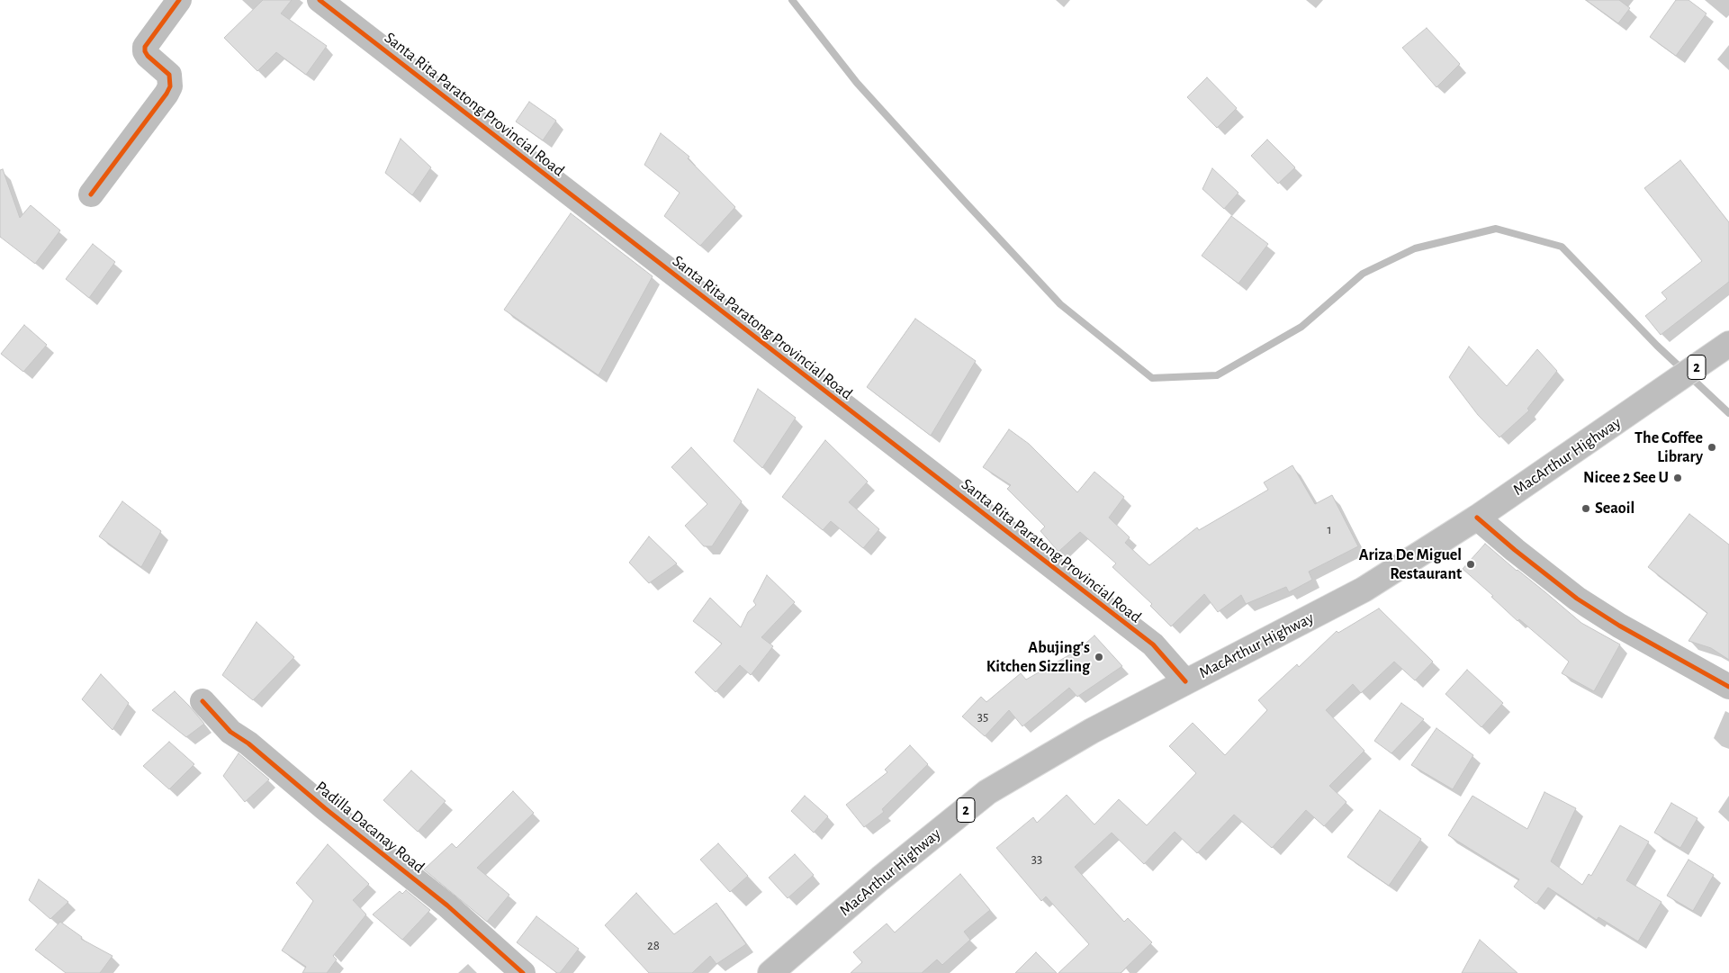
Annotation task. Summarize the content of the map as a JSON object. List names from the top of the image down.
{
  "streets": {
    "main road": [
      "Santa Rita Paratong Provincial Road",
      "2",
      "MacArthur Highway",
      "Padilla Dacanay Road"
    ]
  },
  "crossings": [
    ["Santa Rita Paratong Provincial Road", "MacArthur Highway"]
  ],
  "places": [
    "The Coffee Library",
    "Nicee 2 See U",
    "Seaoil",
    "Ariza De Miguel Restaurant",
    "Abujing's Kitchen Sizzling"
  ],
  "house_numbers": [
    "1",
    "35",
    "33",
    "28"
  ]
}
